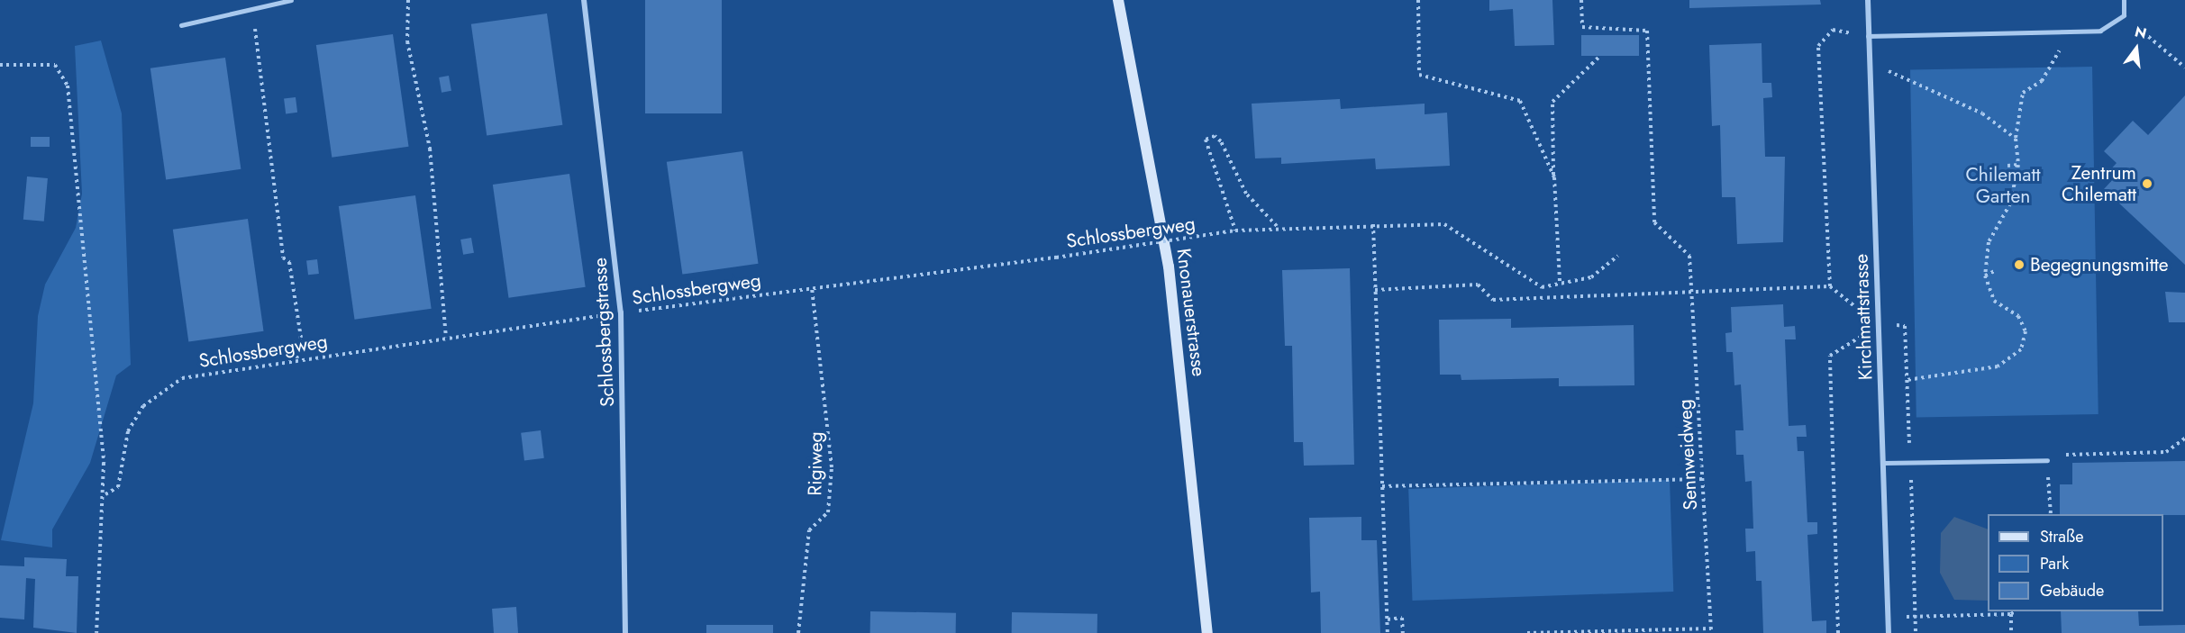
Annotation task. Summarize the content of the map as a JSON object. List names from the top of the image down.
{
  "streets": {
    "street": ["Knonauerstrasse", "Kirchmattstrasse", "Schlossbergstrasse"],
    "path": ["Schlossbergweg", "Sennweidweg", "Rigiweg"]
  },
  "crossings": [
    ["Schlossbergweg", "Schlossbergstrasse"],
    ["Schlossbergweg", "Rigiweg"]
  ],
  "parks": ["Chilematt Garten"],
  "places": ["Zentrum Chilematt", "Begegnungsmitte"],
  "legend": ["Straße", "Park", "Gebäude"],
  "north": "top"
}
